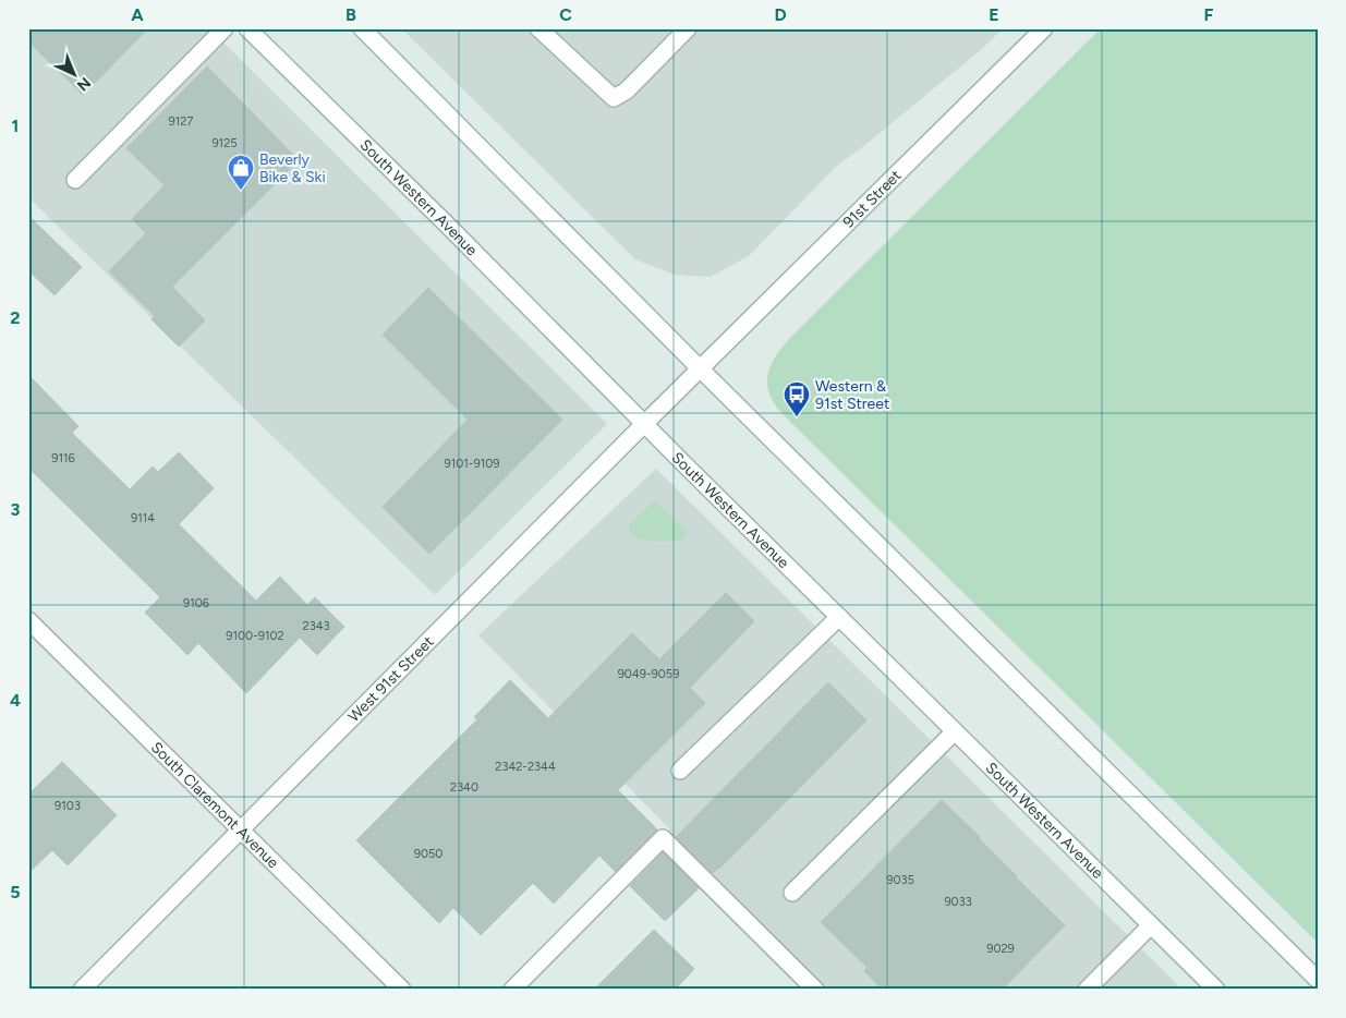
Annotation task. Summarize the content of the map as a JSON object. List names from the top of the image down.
{
  "streets": {
    "main road": [
      "South Western Avenue",
      "91st Street",
      "West 91st Street",
      "South Claremont Avenue"
    ]
  },
  "crossings": [
    ["South Western Avenue", "West 91st Street"],
    ["91st Street", "West 91st Street"],
    ["West 91st Street", "South Claremont Avenue"]
  ],
  "places": {
    "shop": ["Beverly Bike & Ski"],
    "bus stop": ["Western & 91st Street"]
  },
  "house_numbers": [
    "9127",
    "9125",
    "9116",
    "9101-9109",
    "9114",
    "9106",
    "2343",
    "9100-9102",
    "9049-9059",
    "2342-2344",
    "2340",
    "9103",
    "9050",
    "9035",
    "9033",
    "9029"
  ],
  "north": "bottom right",
  "grid": {
    "columns": [
      "A",
      "B",
      "C",
      "D",
      "E",
      "F"
    ],
    "rows": [
      "1",
      "2",
      "3",
      "4",
      "5"
    ]
  }
}
